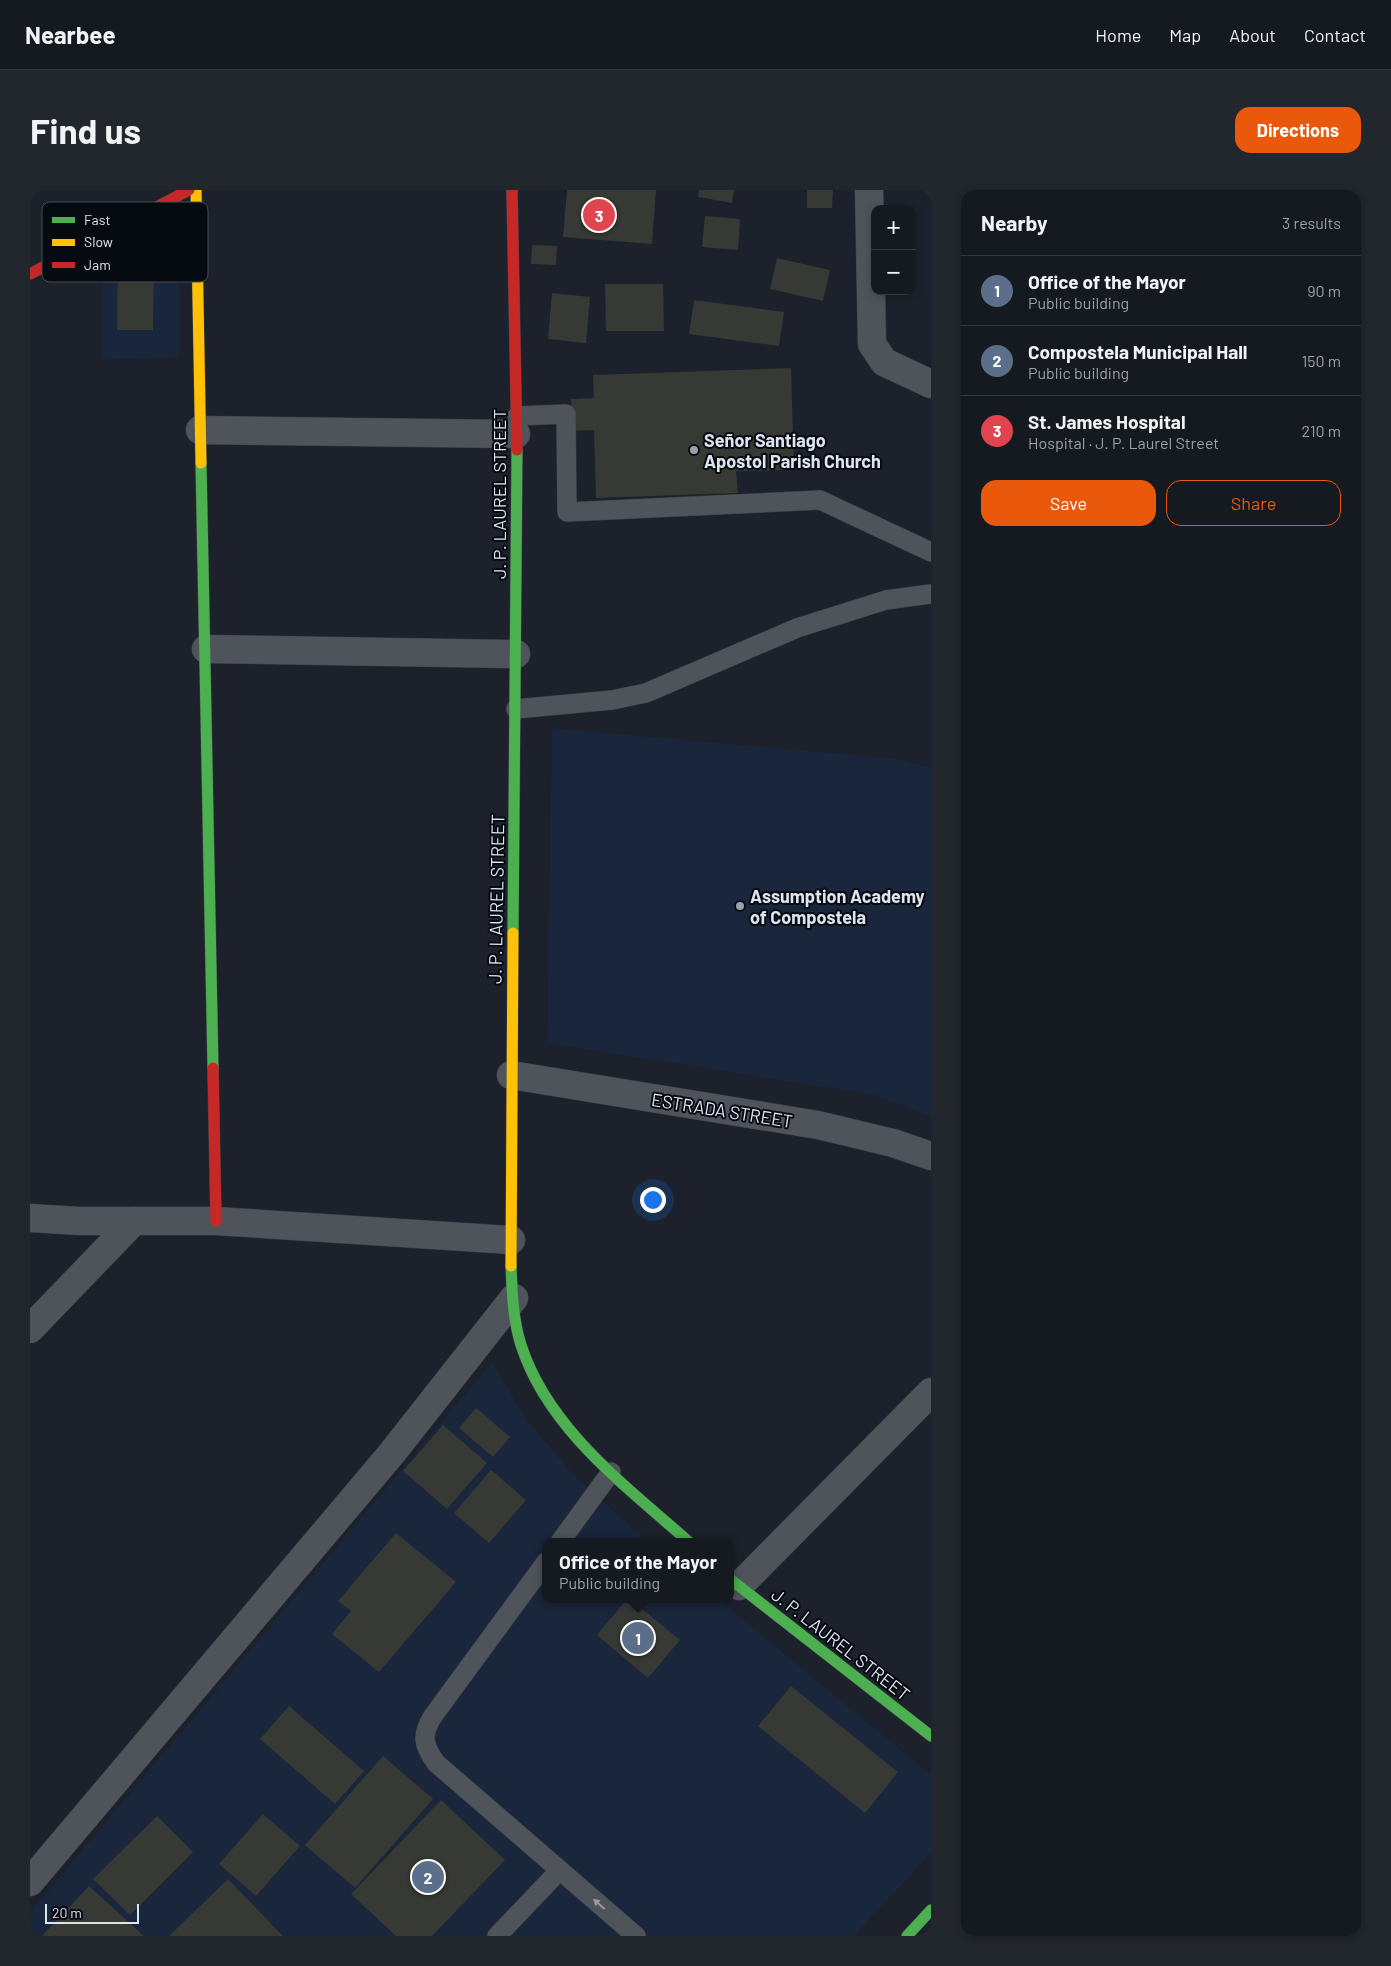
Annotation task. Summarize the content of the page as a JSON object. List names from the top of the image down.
{
  "streets": {
    "street": ["J. P. LAUREL STREET", "ESTRADA STREET"]
  },
  "crossings": [
    ["J. P. LAUREL STREET", "ESTRADA STREET"]
  ],
  "places": ["Señor Santiago Apostol Parish Church", "Assumption Academy of Compostela"],
  "legend": ["Fast", "Slow", "Jam"],
  "scale_bar": "20 m",
  "page": {
    "header": "Nearbee",
    "nav": [
      "Home",
      "Map",
      "About",
      "Contact"
    ],
    "buttons": [
      "Directions",
      ["Save", "Share"]
    ],
    "title": "Find us",
    "heading": ["Nearby", "3 results"],
    "pins": ["3", "1", "2"],
    "map_buttons": ["+", "−"],
    "list": [
      {
        "mark": "1",
        "name": "Office of the Mayor",
        "note": "Public building",
        "value": "90 m"
      },
      {
        "mark": "2",
        "name": "Compostela Municipal Hall",
        "note": "Public building",
        "value": "150 m"
      },
      {
        "mark": "3",
        "name": "St. James Hospital",
        "note": "Hospital · J. P. Laurel Street",
        "value": "210 m"
      }
    ],
    "popup": ["Office of the Mayor", "Public building"],
    "scale": "20 m"
  }
}
